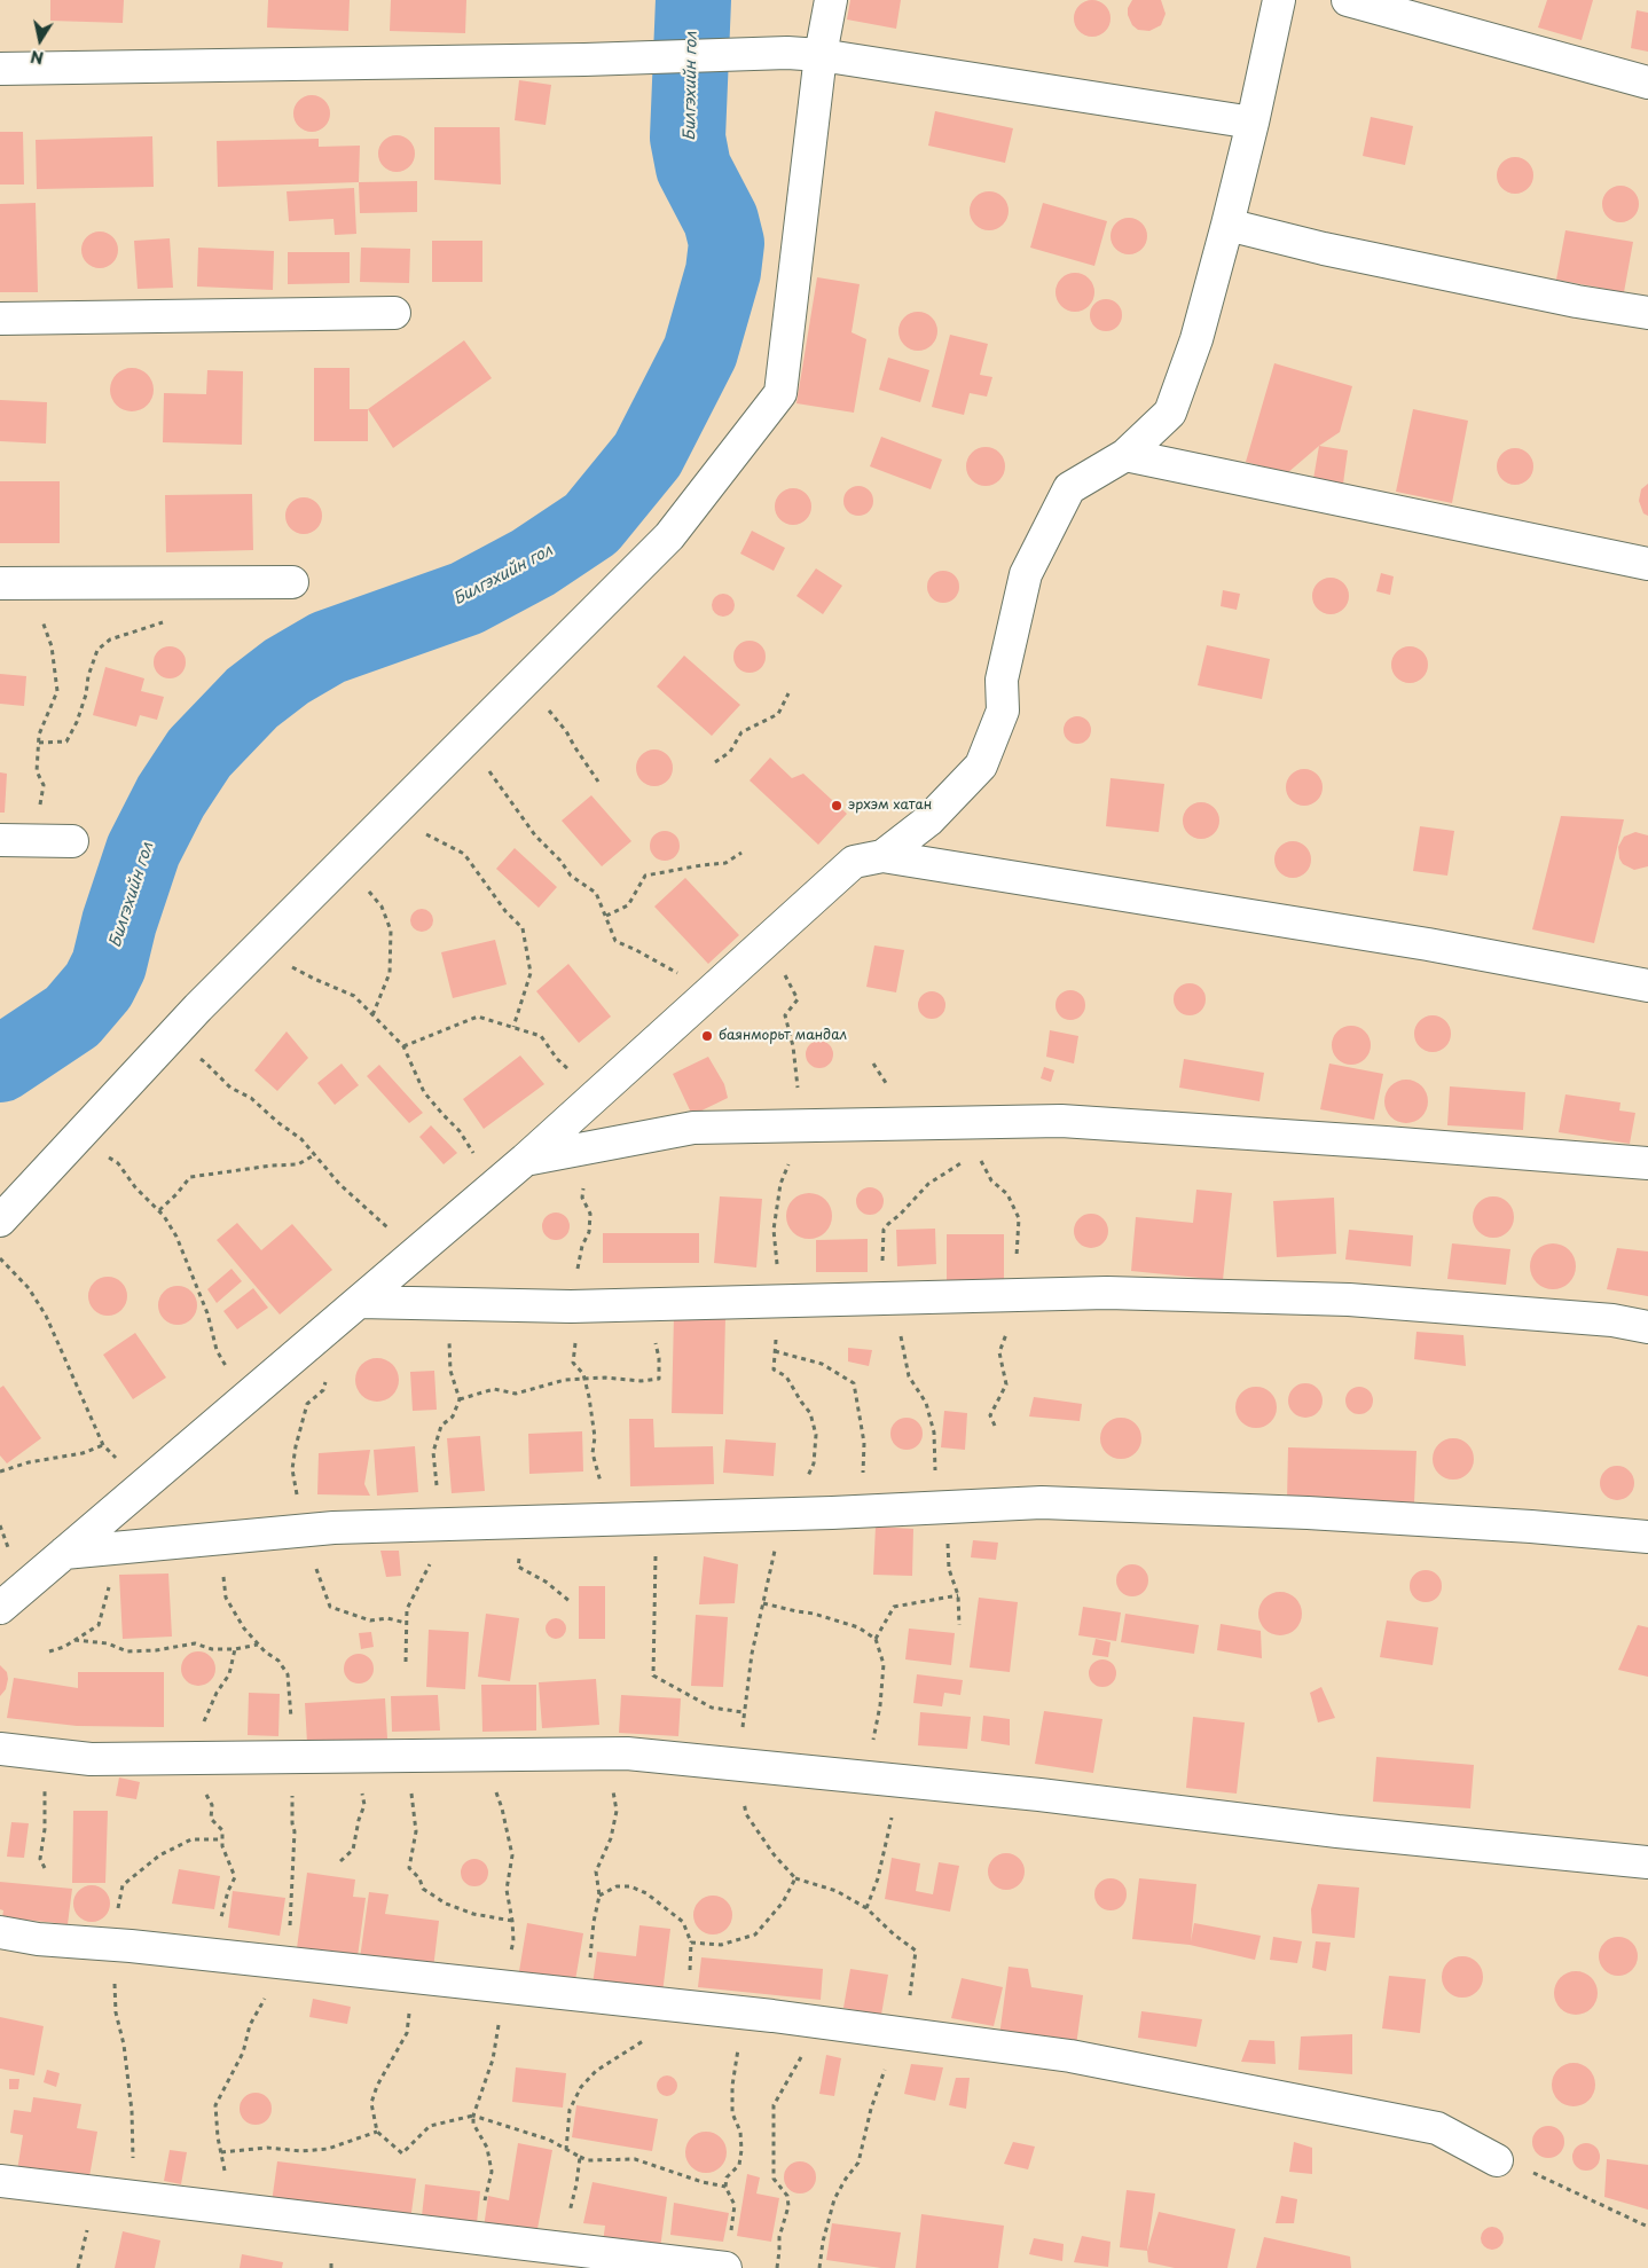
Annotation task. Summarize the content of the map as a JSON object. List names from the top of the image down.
{
  "water": ["Билгэхийн гол"],
  "places": ["эрхэм хатан", "баянморьт мандал"],
  "north": "bottom"
}
